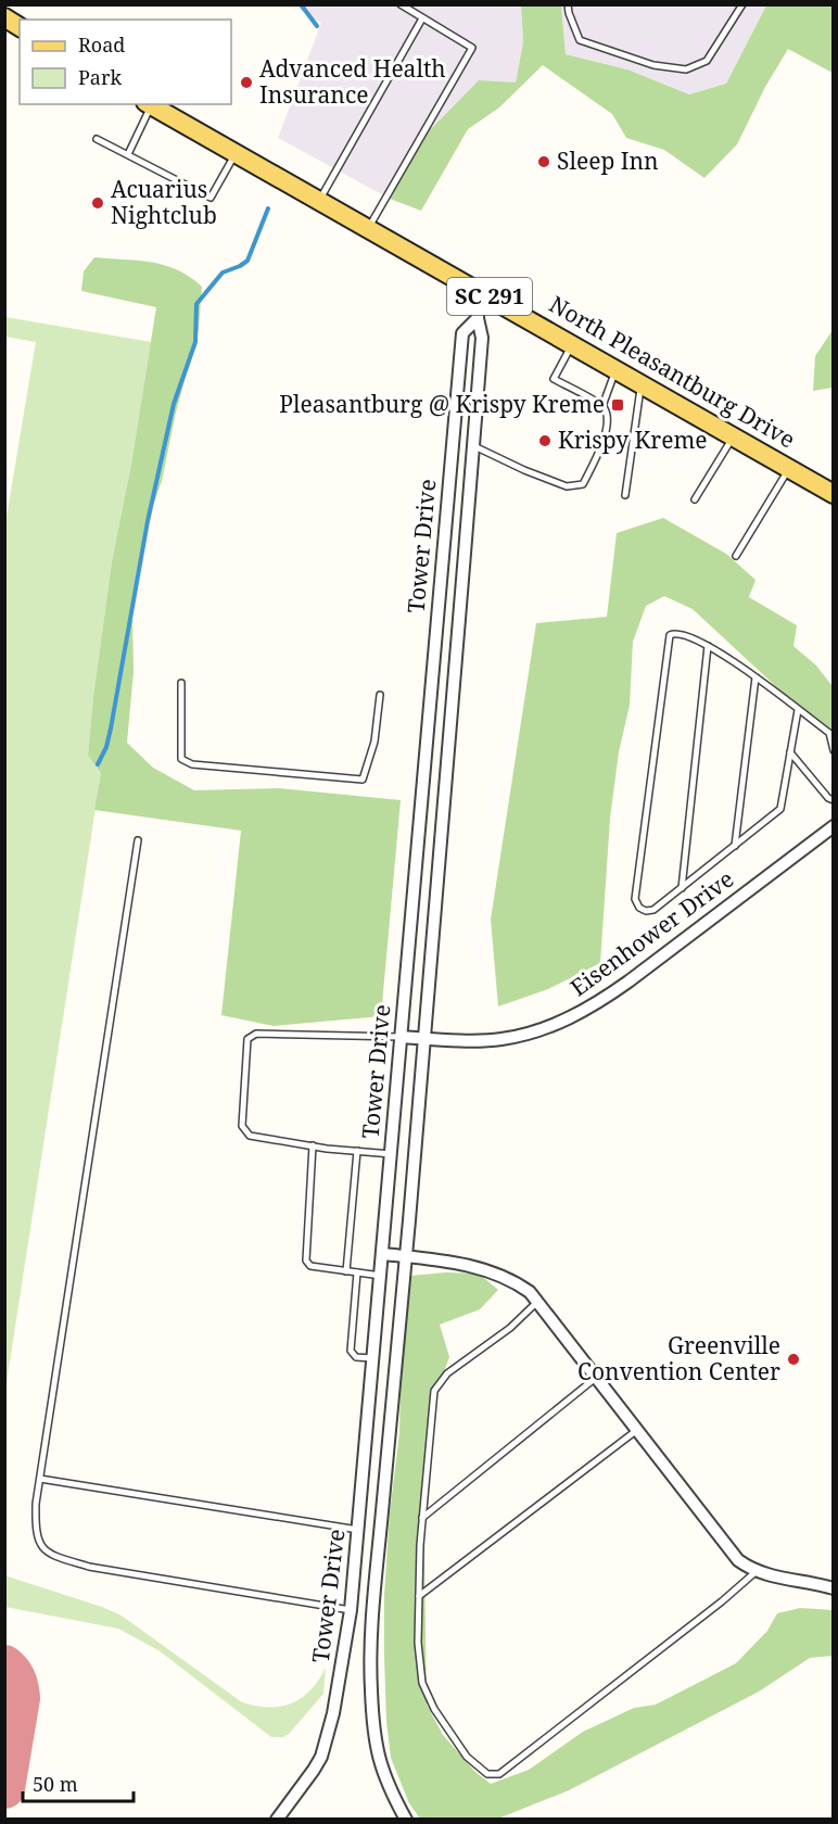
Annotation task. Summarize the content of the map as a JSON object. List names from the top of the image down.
{
  "streets": {
    "main road": ["SC 291", "North Pleasantburg Drive"],
    "street": ["Tower Drive", "Eisenhower Drive"]
  },
  "crossings": [
    ["North Pleasantburg Drive", "Tower Drive"],
    ["Tower Drive", "Eisenhower Drive"]
  ],
  "places": {
    "other": [
      "Advanced Health Insurance",
      "Sleep Inn",
      "Acuarius Nightclub",
      "Krispy Kreme",
      "Greenville Convention Center"
    ],
    "transit": ["Pleasantburg @ Krispy Kreme"]
  },
  "legend": ["Road", "Park"],
  "scale_bar": "50 m"
}
